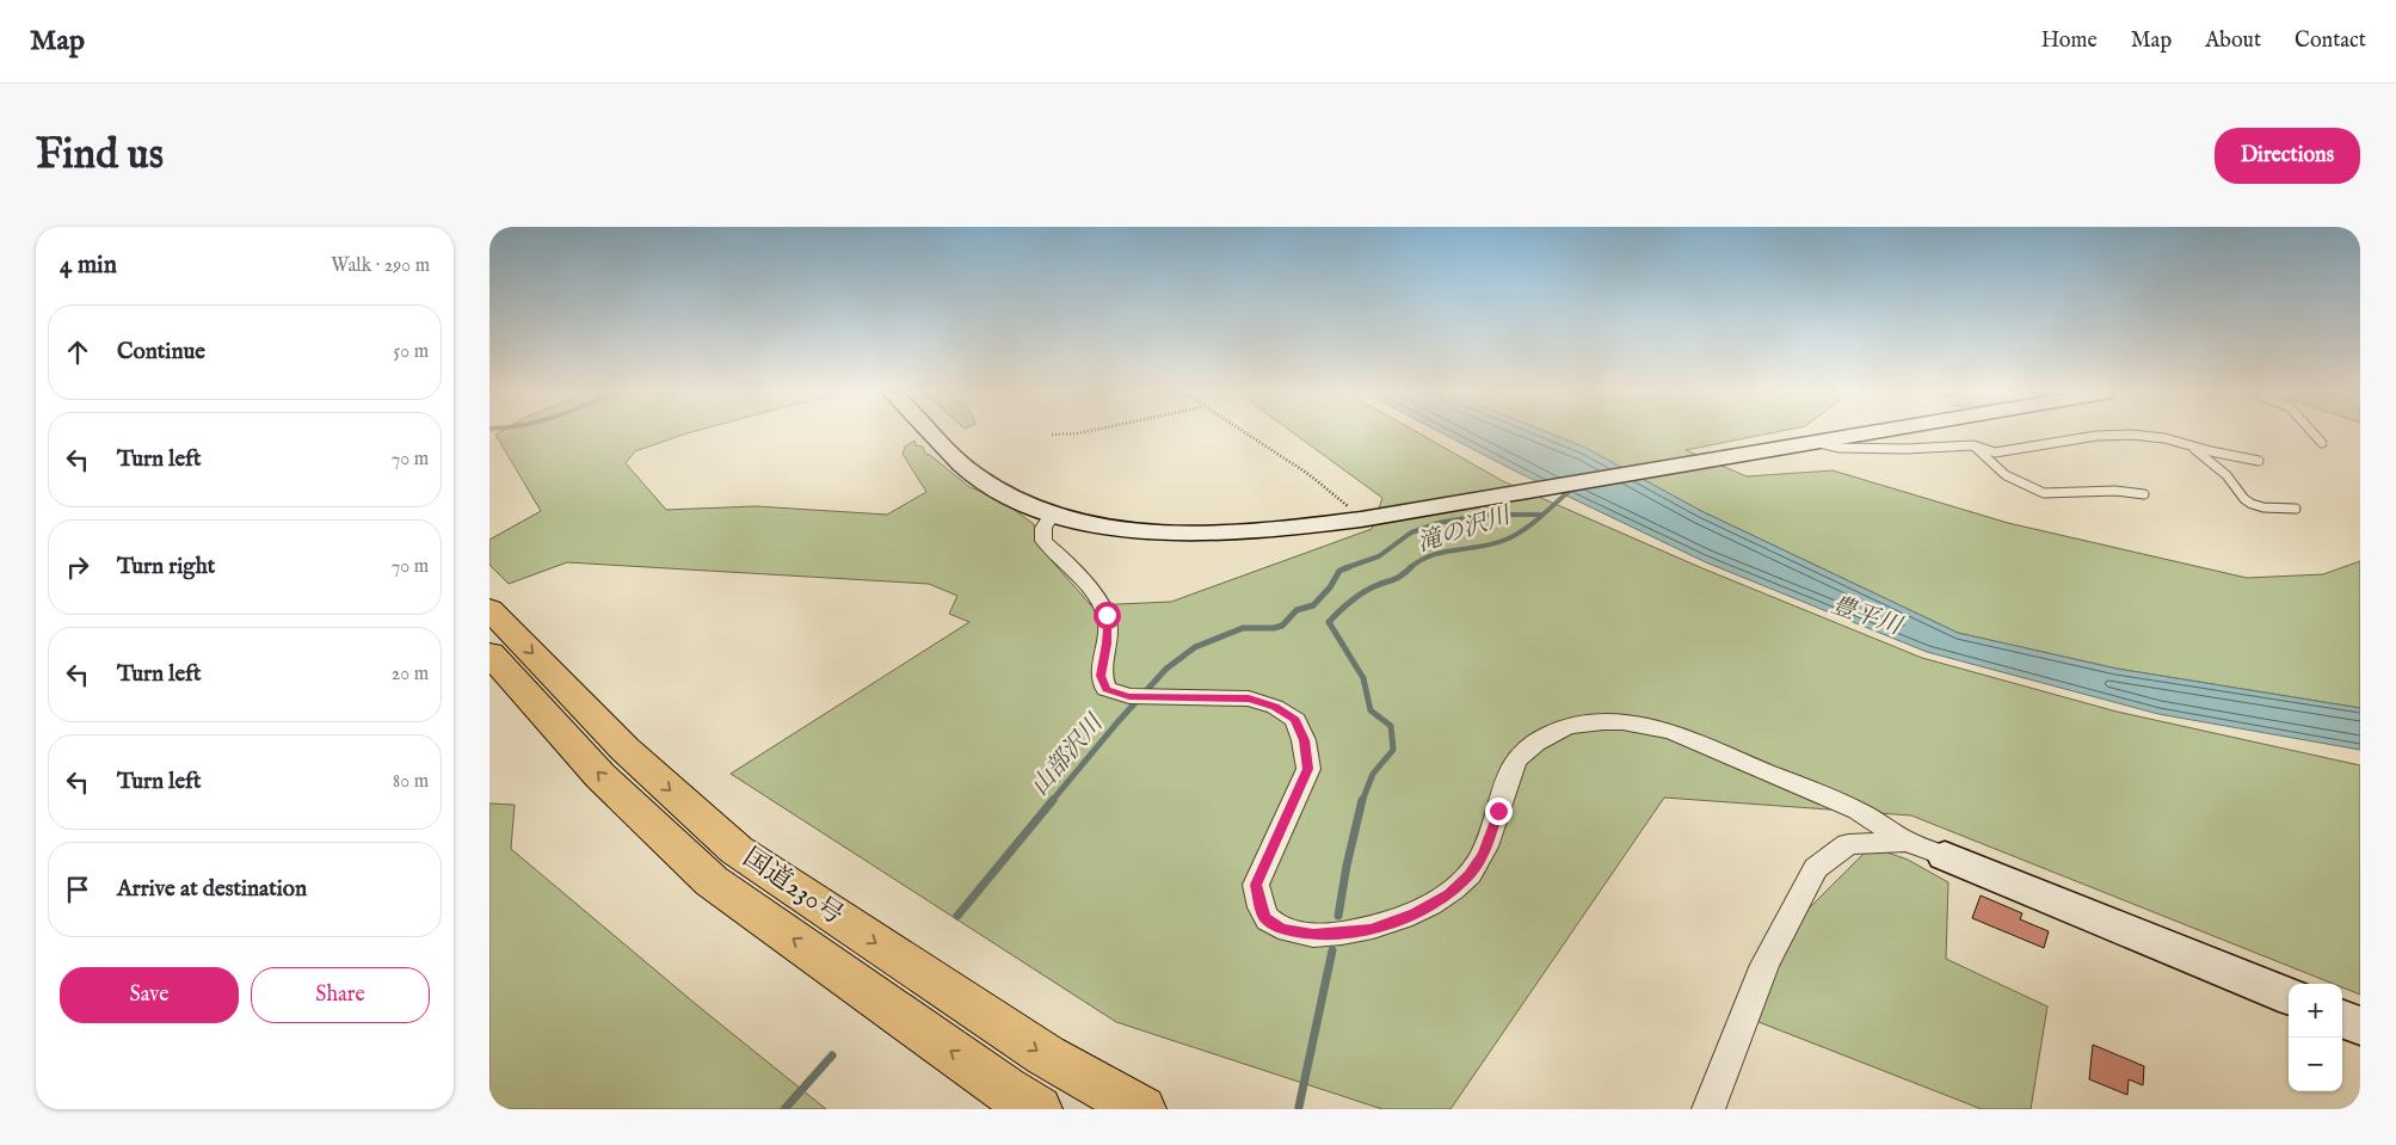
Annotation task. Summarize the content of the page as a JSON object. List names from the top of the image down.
{
  "streets": {
    "highway": ["国道230号"]
  },
  "water": ["滝の沢川", "豊平川", "山部沢川"],
  "page": {
    "header": "Map",
    "nav": [
      "Home",
      "Map",
      "About",
      "Contact"
    ],
    "buttons": [
      "Directions",
      ["Save", "Share"]
    ],
    "title": "Find us",
    "heading": ["4 min", "Walk · 290 m"],
    "list": [
      ["Continue", "50 m"],
      ["Turn left", "70 m"],
      ["Turn right", "70 m"],
      ["Turn left", "20 m"],
      ["Turn left", "80 m"],
      "Arrive at destination"
    ],
    "map_buttons": ["+", "−"]
  }
}
